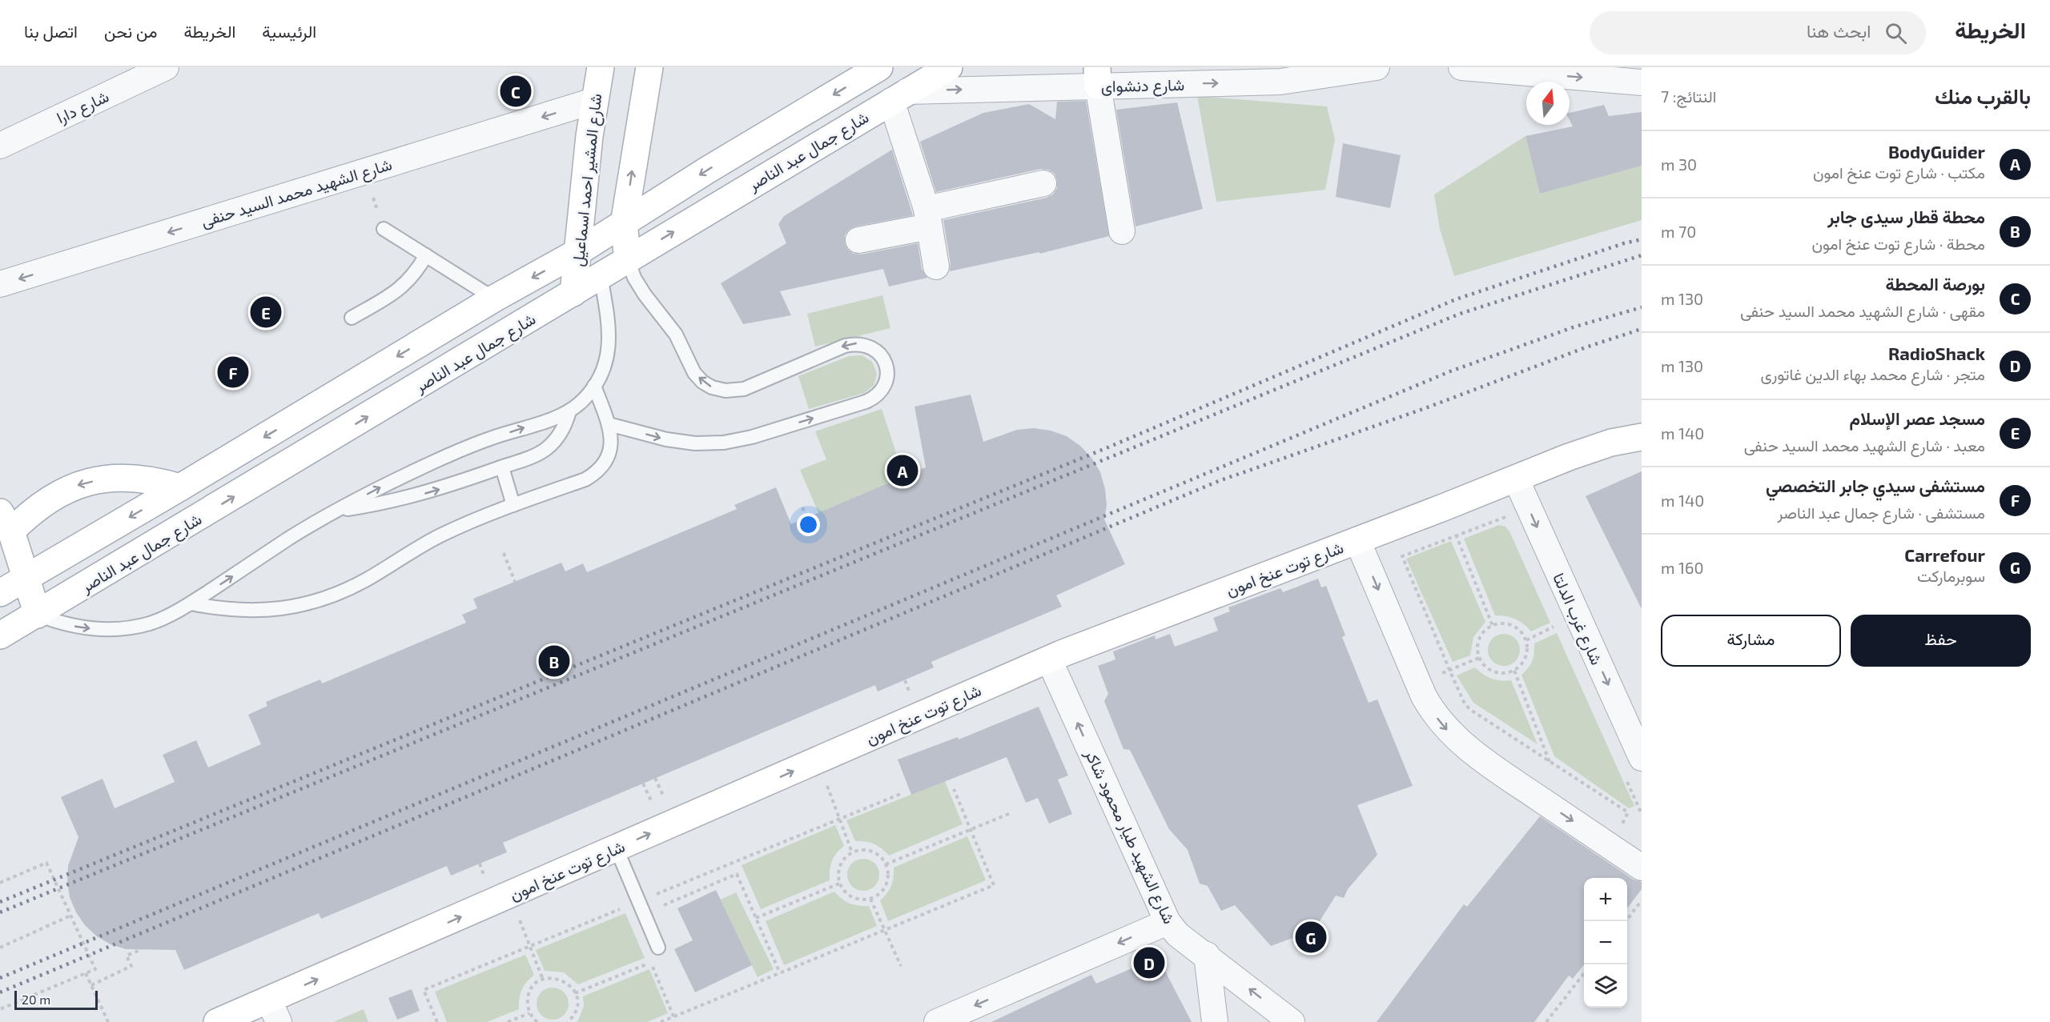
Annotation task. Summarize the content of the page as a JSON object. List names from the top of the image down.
{
  "streets": {
    "main road": ["شارع جمال عبد الناصر", "شارع المشير احمد اسماعيل", "شارع توت عنخ امون"],
    "street": [
      "شارع دنشواى",
      "شارع دارا",
      "شارع الشهيد محمد السيد حنفى",
      "شارع غرب الدلتا",
      "شارع الشهيد طيار محمود شاكر"
    ]
  },
  "crossings": [
    ["شارع دنشواى", "شارع جمال عبد الناصر"],
    ["شارع جمال عبد الناصر", "شارع المشير احمد اسماعيل"],
    ["شارع المشير احمد اسماعيل", "شارع الشهيد محمد السيد حنفى"],
    ["شارع توت عنخ امون", "شارع غرب الدلتا"],
    ["شارع توت عنخ امون", "شارع الشهيد طيار محمود شاكر"]
  ],
  "one_way": ["شارع الشهيد محمد السيد حنفى", "شارع الشهيد طيار محمود شاكر"],
  "scale_bar": "20 m",
  "north": "top",
  "page": {
    "header": "الخريطة",
    "search": "ابحث هنا",
    "nav": [
      "الرئيسية",
      "الخريطة",
      "من نحن",
      "اتصل بنا"
    ],
    "heading": ["بالقرب منك", "النتائج: 7"],
    "pins": [
      "C",
      "E",
      "F",
      "A",
      "B",
      "G",
      "D"
    ],
    "list": [
      {
        "mark": "A",
        "name": "BodyGuider",
        "note": "مكتب · شارع توت عنخ امون",
        "value": "30 m"
      },
      {
        "mark": "B",
        "name": "محطة قطار سيدى جابر",
        "note": "محطة · شارع توت عنخ امون",
        "value": "70 m"
      },
      {
        "mark": "C",
        "name": "بورصة المحطة",
        "note": "مقهى · شارع الشهيد محمد السيد حنفى",
        "value": "130 m"
      },
      {
        "mark": "D",
        "name": "RadioShack",
        "note": "متجر · شارع محمد بهاء الدين غاتورى",
        "value": "130 m"
      },
      {
        "mark": "E",
        "name": "مسجد عصر الإسلام",
        "note": "معبد · شارع الشهيد محمد السيد حنفى",
        "value": "140 m"
      },
      {
        "mark": "F",
        "name": "مستشفى سيدي جابر التخصصي",
        "note": "مستشفى · شارع جمال عبد الناصر",
        "value": "140 m"
      },
      {
        "mark": "G",
        "name": "Carrefour",
        "note": "سوبرماركت",
        "value": "160 m"
      }
    ],
    "buttons": ["حفظ", "مشاركة"],
    "map_buttons": ["+", "−"],
    "scale": "20 m"
  }
}
